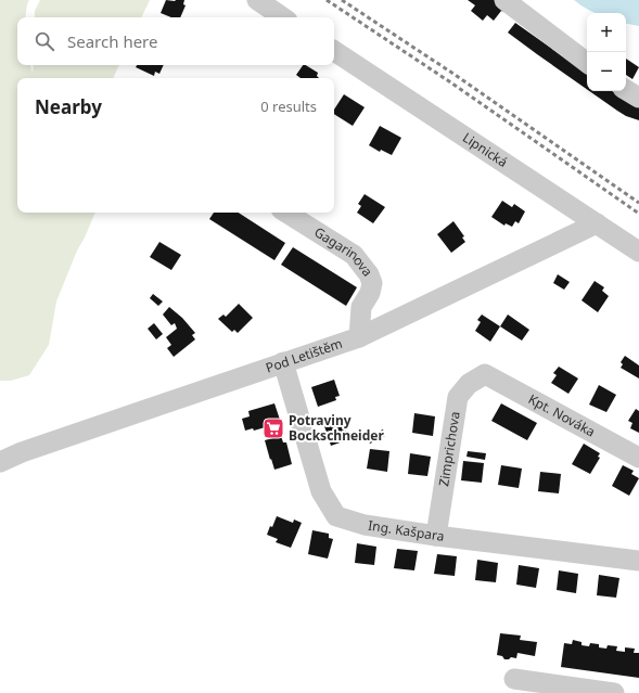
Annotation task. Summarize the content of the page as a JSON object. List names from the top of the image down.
{
  "streets": {
    "street": [
      "Lipnická",
      "Gagarinova",
      "Pod Letištěm",
      "Kpt. Nováka",
      "Zimprichova",
      "Ing. Kašpara"
    ]
  },
  "crossings": [
    ["Lipnická", "Pod Letištěm"],
    ["Gagarinova", "Pod Letištěm"],
    ["Pod Letištěm", "Ing. Kašpara"],
    ["Kpt. Nováka", "Zimprichova"],
    ["Zimprichova", "Ing. Kašpara"]
  ],
  "places": {
    "supermarket": ["Potraviny Bockschneider"]
  },
  "page": {
    "map_buttons": ["+", "−"],
    "search": "Search here",
    "heading": ["Nearby", "0 results"]
  }
}
